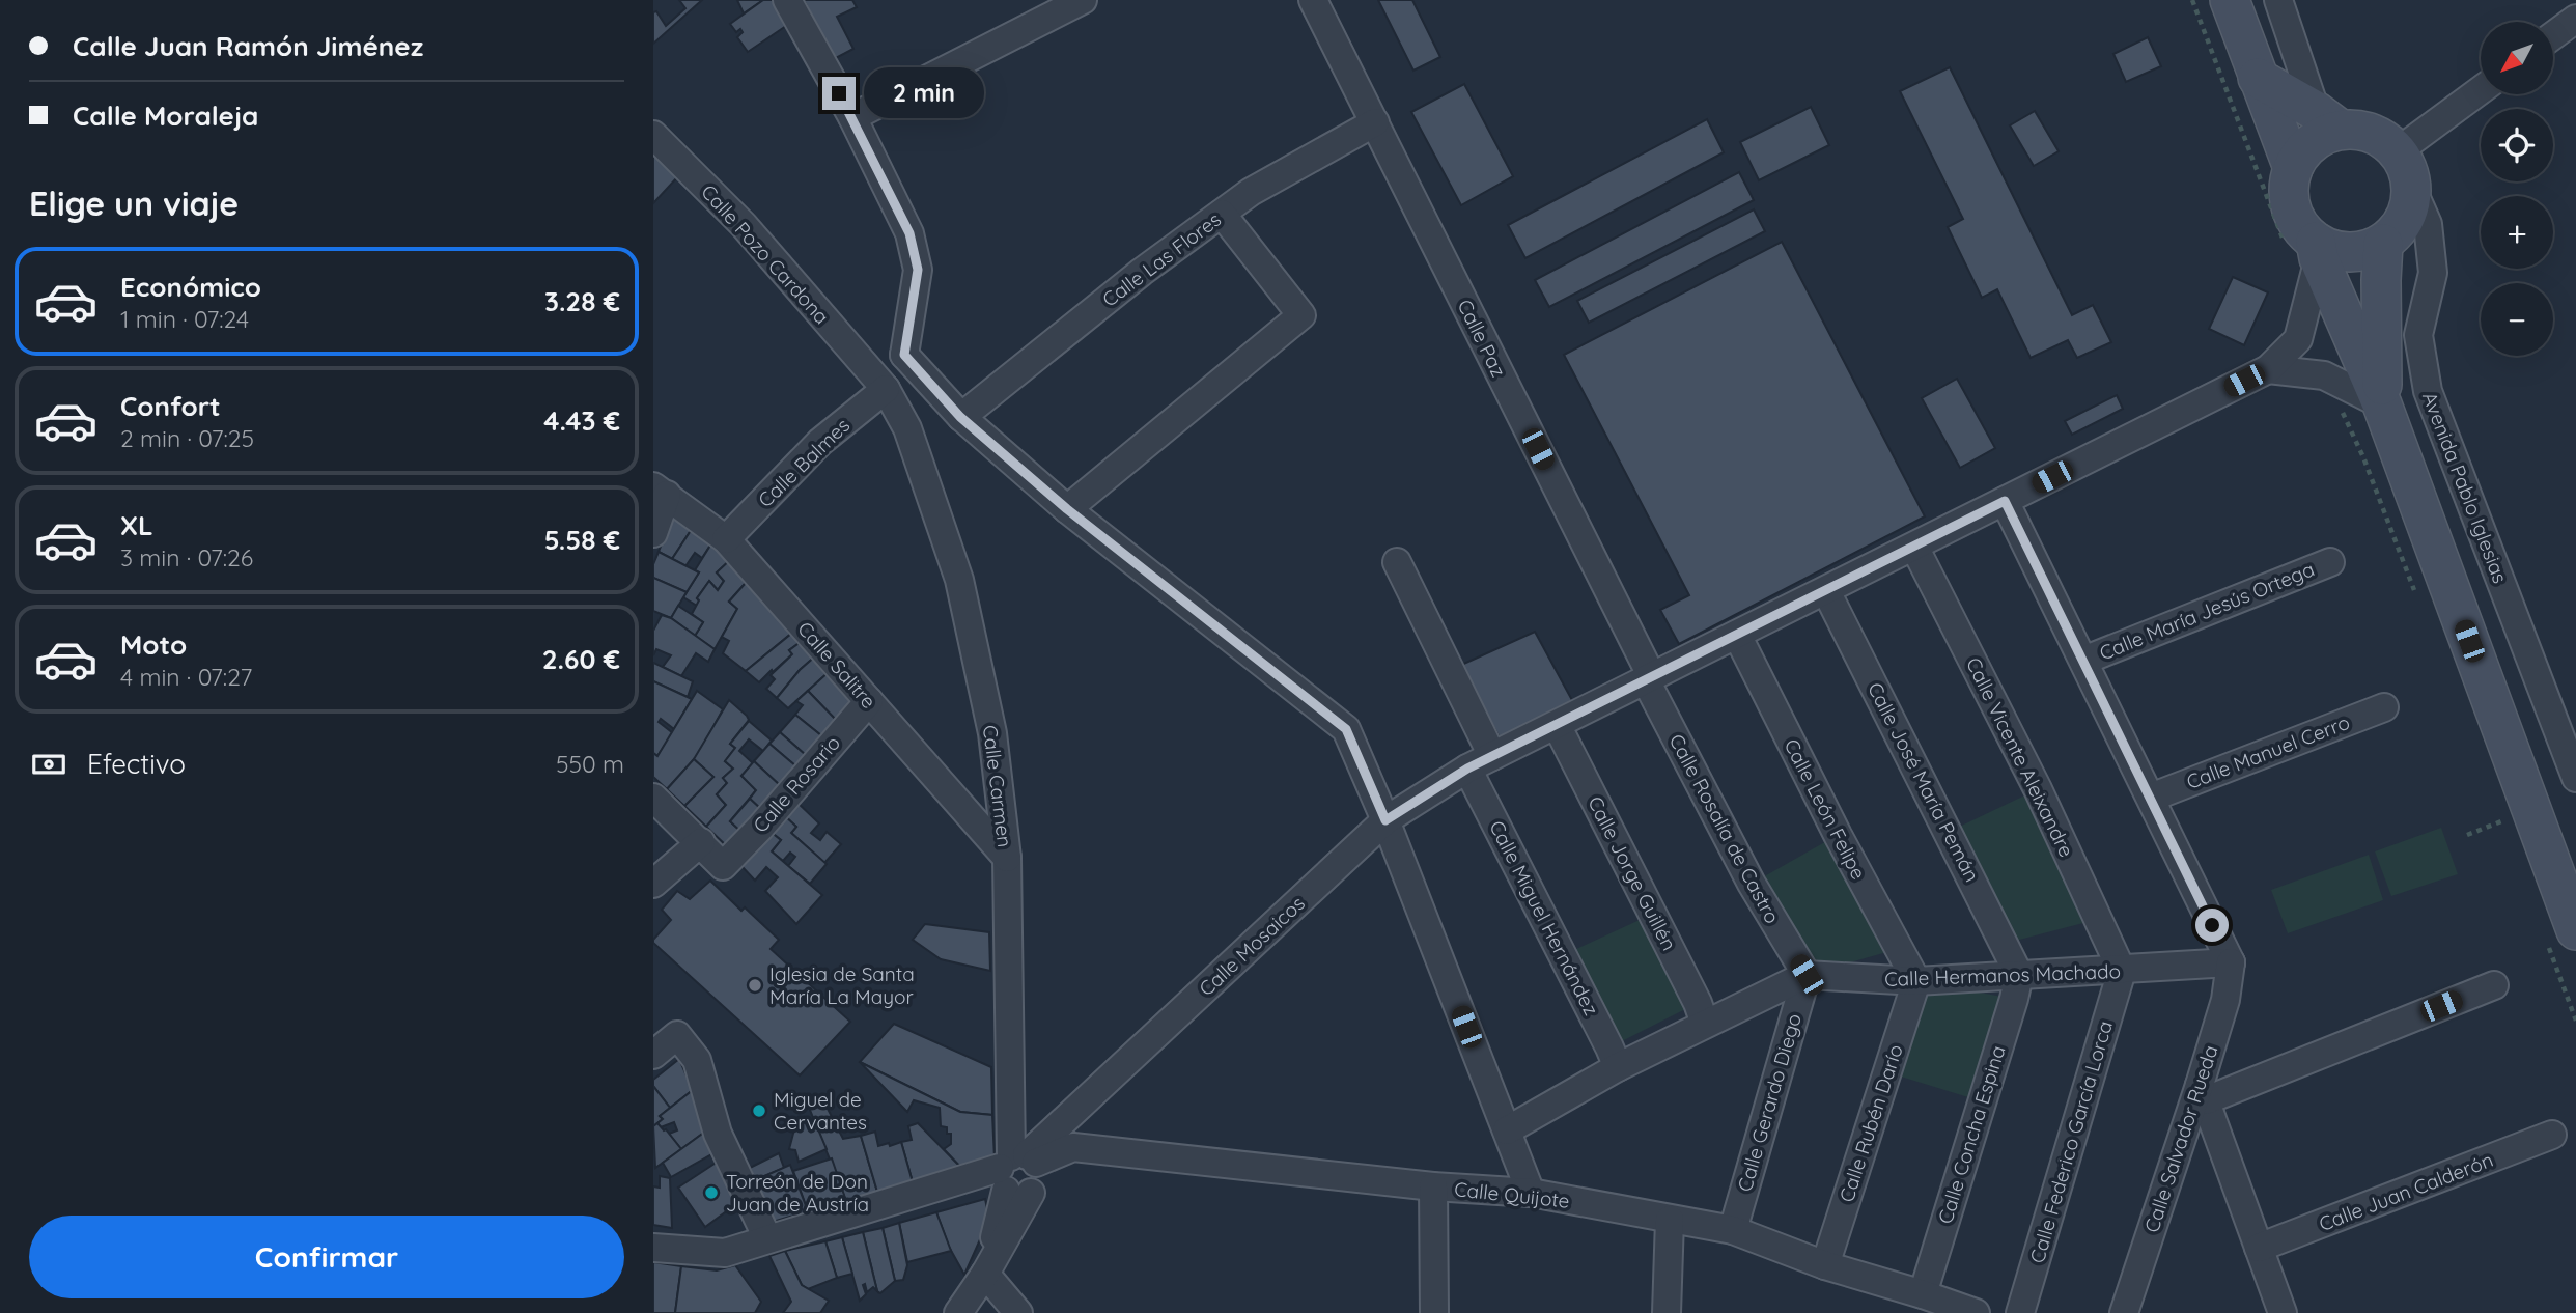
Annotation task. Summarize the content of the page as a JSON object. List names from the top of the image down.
{
  "streets": {
    "street": [
      "Calle Pozo Cardona",
      "Calle Las Flores",
      "Calle Paz",
      "Calle Balmes",
      "Avenida Pablo Iglesias",
      "Calle María Jesús Ortega",
      "Calle Salitre",
      "Calle Manuel Cerro",
      "Calle Vicente Aleixandre",
      "Calle José María Pemán",
      "Calle Rosario",
      "Calle Carmen",
      "Calle León Felipe",
      "Calle Rosalía de Castro",
      "Calle Jorge Guillén",
      "Calle Miguel Hernández",
      "Calle Mosaicos",
      "Calle Hermanos Machado",
      "Calle Gerardo Diego",
      "Calle Rubén Darío",
      "Calle Concha Espina",
      "Calle Salvador Rueda",
      "Calle Federico García Lorca",
      "Calle Juan Calderón",
      "Calle Quijote"
    ]
  },
  "crossings": [
    ["Calle Pozo Cardona", "Calle Las Flores"],
    ["Calle Pozo Cardona", "Calle Balmes"],
    ["Calle Pozo Cardona", "Calle Carmen"],
    ["Calle Las Flores", "Calle Paz"],
    ["Calle Las Flores", "Calle Carmen"],
    ["Calle Paz", "Calle Rosalía de Castro"],
    ["Calle Paz", "Calle Mosaicos"],
    ["Calle Balmes", "Calle Salitre"],
    ["Avenida Pablo Iglesias", "Calle Mosaicos"],
    ["Calle Salitre", "Calle Rosario"],
    ["Calle Salitre", "Calle Carmen"],
    ["Calle Vicente Aleixandre", "Calle Mosaicos"],
    ["Calle Vicente Aleixandre", "Calle Hermanos Machado"],
    ["Calle Vicente Aleixandre", "Calle Federico García Lorca"],
    ["Calle José María Pemán", "Calle Mosaicos"],
    ["Calle José María Pemán", "Calle Hermanos Machado"],
    ["Calle José María Pemán", "Calle Concha Espina"],
    ["Calle Carmen", "Calle Mosaicos"],
    ["Calle Carmen", "Calle Quijote"],
    ["Calle León Felipe", "Calle Mosaicos"],
    ["Calle León Felipe", "Calle Hermanos Machado"],
    ["Calle León Felipe", "Calle Rubén Darío"],
    ["Calle Rosalía de Castro", "Calle Mosaicos"],
    ["Calle Rosalía de Castro", "Calle Hermanos Machado"],
    ["Calle Rosalía de Castro", "Calle Gerardo Diego"],
    ["Calle Jorge Guillén", "Calle Mosaicos"],
    ["Calle Jorge Guillén", "Calle Hermanos Machado"],
    ["Calle Miguel Hernández", "Calle Mosaicos"],
    ["Calle Miguel Hernández", "Calle Hermanos Machado"],
    ["Calle Mosaicos", "Calle Quijote"],
    ["Calle Hermanos Machado", "Calle Gerardo Diego"],
    ["Calle Hermanos Machado", "Calle Rubén Darío"],
    ["Calle Hermanos Machado", "Calle Concha Espina"],
    ["Calle Hermanos Machado", "Calle Salvador Rueda"],
    ["Calle Hermanos Machado", "Calle Federico García Lorca"],
    ["Calle Gerardo Diego", "Calle Quijote"],
    ["Calle Rubén Darío", "Calle Quijote"],
    ["Calle Concha Espina", "Calle Quijote"]
  ],
  "places": ["Iglesia de Santa María La Mayor", "Miguel de Cervantes", "Torreón de Don Juan de Austría"],
  "north": "bottom left",
  "page": {
    "banner": ["Calle Juan Ramón Jiménez", "Calle Moraleja"],
    "map_buttons": ["+", "−"],
    "bubble": "2 min",
    "heading": "Elige un viaje",
    "list": [
      {
        "name": "Económico",
        "note": "1 min · 07:24",
        "value": "3.28 €"
      },
      {
        "name": "Confort",
        "note": "2 min · 07:25",
        "value": "4.43 €"
      },
      {
        "name": "XL",
        "note": "3 min · 07:26",
        "value": "5.58 €"
      },
      {
        "name": "Moto",
        "note": "4 min · 07:27",
        "value": "2.60 €"
      }
    ],
    "pay": ["Efectivo", "550 m"],
    "buttons": "Confirmar"
  }
}
